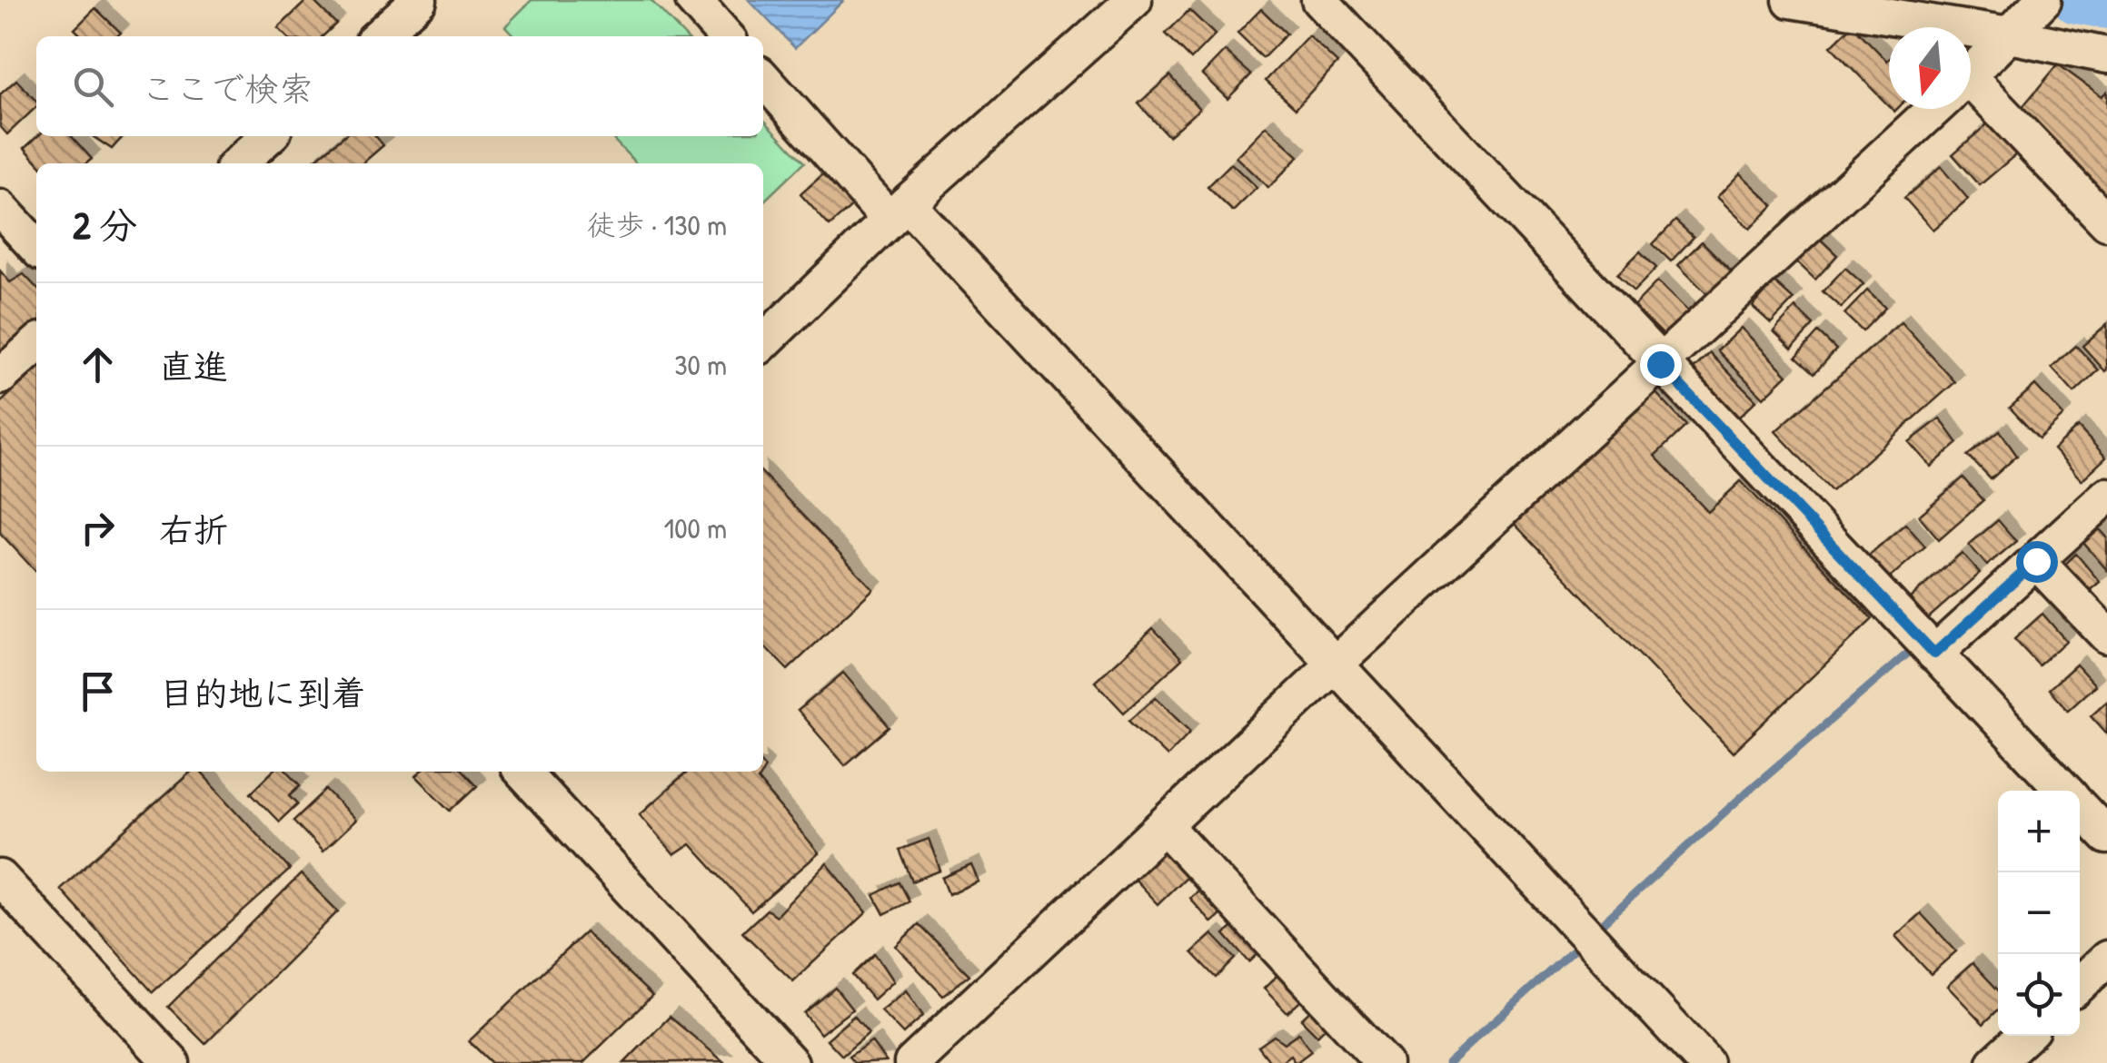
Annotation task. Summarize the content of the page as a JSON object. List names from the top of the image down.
{
  "north": "bottom",
  "page": {
    "search": "ここで検索",
    "heading": ["2 分", "徒歩 · 130 m"],
    "list": [
      ["直進", "30 m"],
      ["右折", "100 m"],
      "目的地に到着"
    ],
    "map_buttons": ["+", "−"]
  }
}
